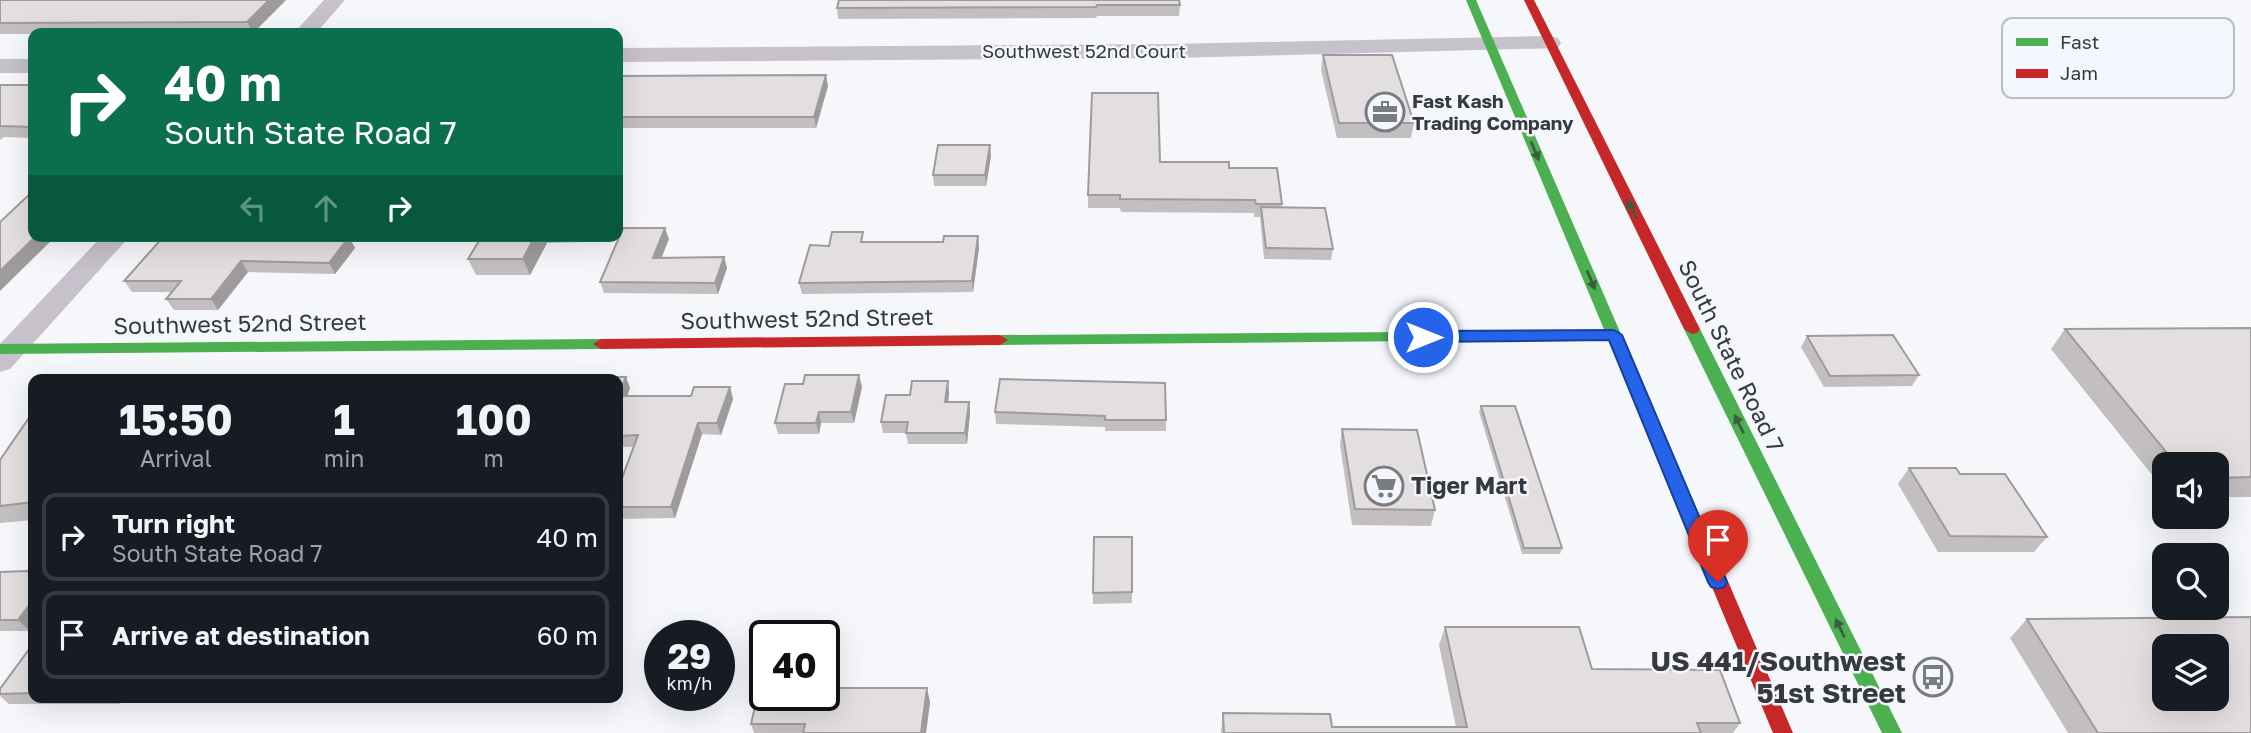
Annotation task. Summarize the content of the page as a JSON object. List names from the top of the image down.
{
  "streets": {
    "main road": ["Southwest 52nd Street", "South State Road 7"],
    "street": ["Southwest 52nd Court"]
  },
  "crossings": [
    ["Southwest 52nd Court", "South State Road 7"]
  ],
  "places": {
    "office": ["Fast Kash Trading Company"],
    "supermarket": ["Tiger Mart"],
    "bus stop": ["US 441/Southwest 51st Street"]
  },
  "legend": ["Fast", "Jam"],
  "page": {
    "turn": ["40 m", "South State Road 7"],
    "eta": [
      "15:50",
      "Arrival",
      "1",
      "min",
      "100",
      "m"
    ],
    "list": [
      {
        "name": "Turn right",
        "note": "South State Road 7",
        "value": "40 m"
      },
      {
        "name": "Arrive at destination",
        "value": "60 m"
      }
    ],
    "speed": "29 km/h",
    "limit": "40"
  }
}
